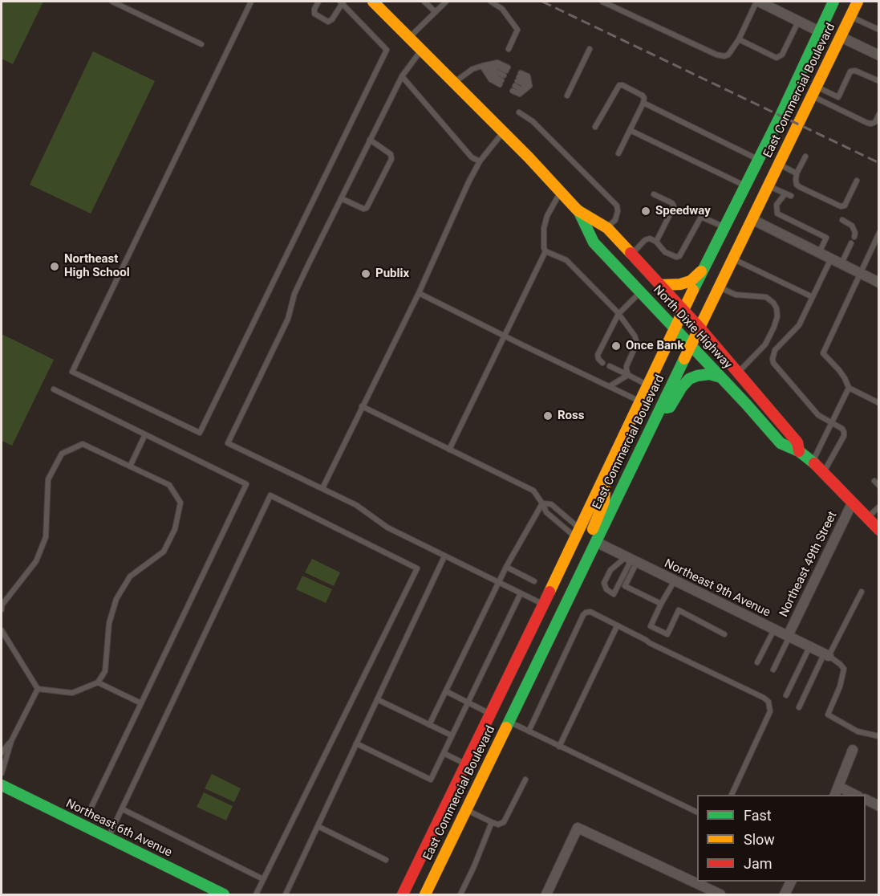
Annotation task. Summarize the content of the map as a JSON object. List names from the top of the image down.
{
  "streets": {
    "main road": ["East Commercial Boulevard", "North Dixie Highway", "Northeast 6th Avenue"],
    "street": ["Northeast 49th Street", "Northeast 9th Avenue"]
  },
  "crossings": [
    ["East Commercial Boulevard", "North Dixie Highway"],
    ["East Commercial Boulevard", "Northeast 9th Avenue"],
    ["North Dixie Highway", "Northeast 49th Street"],
    ["Northeast 49th Street", "Northeast 9th Avenue"]
  ],
  "places": [
    "Speedway",
    "Northeast High School",
    "Publix",
    "Once Bank",
    "Ross"
  ],
  "legend": ["Fast", "Slow", "Jam"]
}
